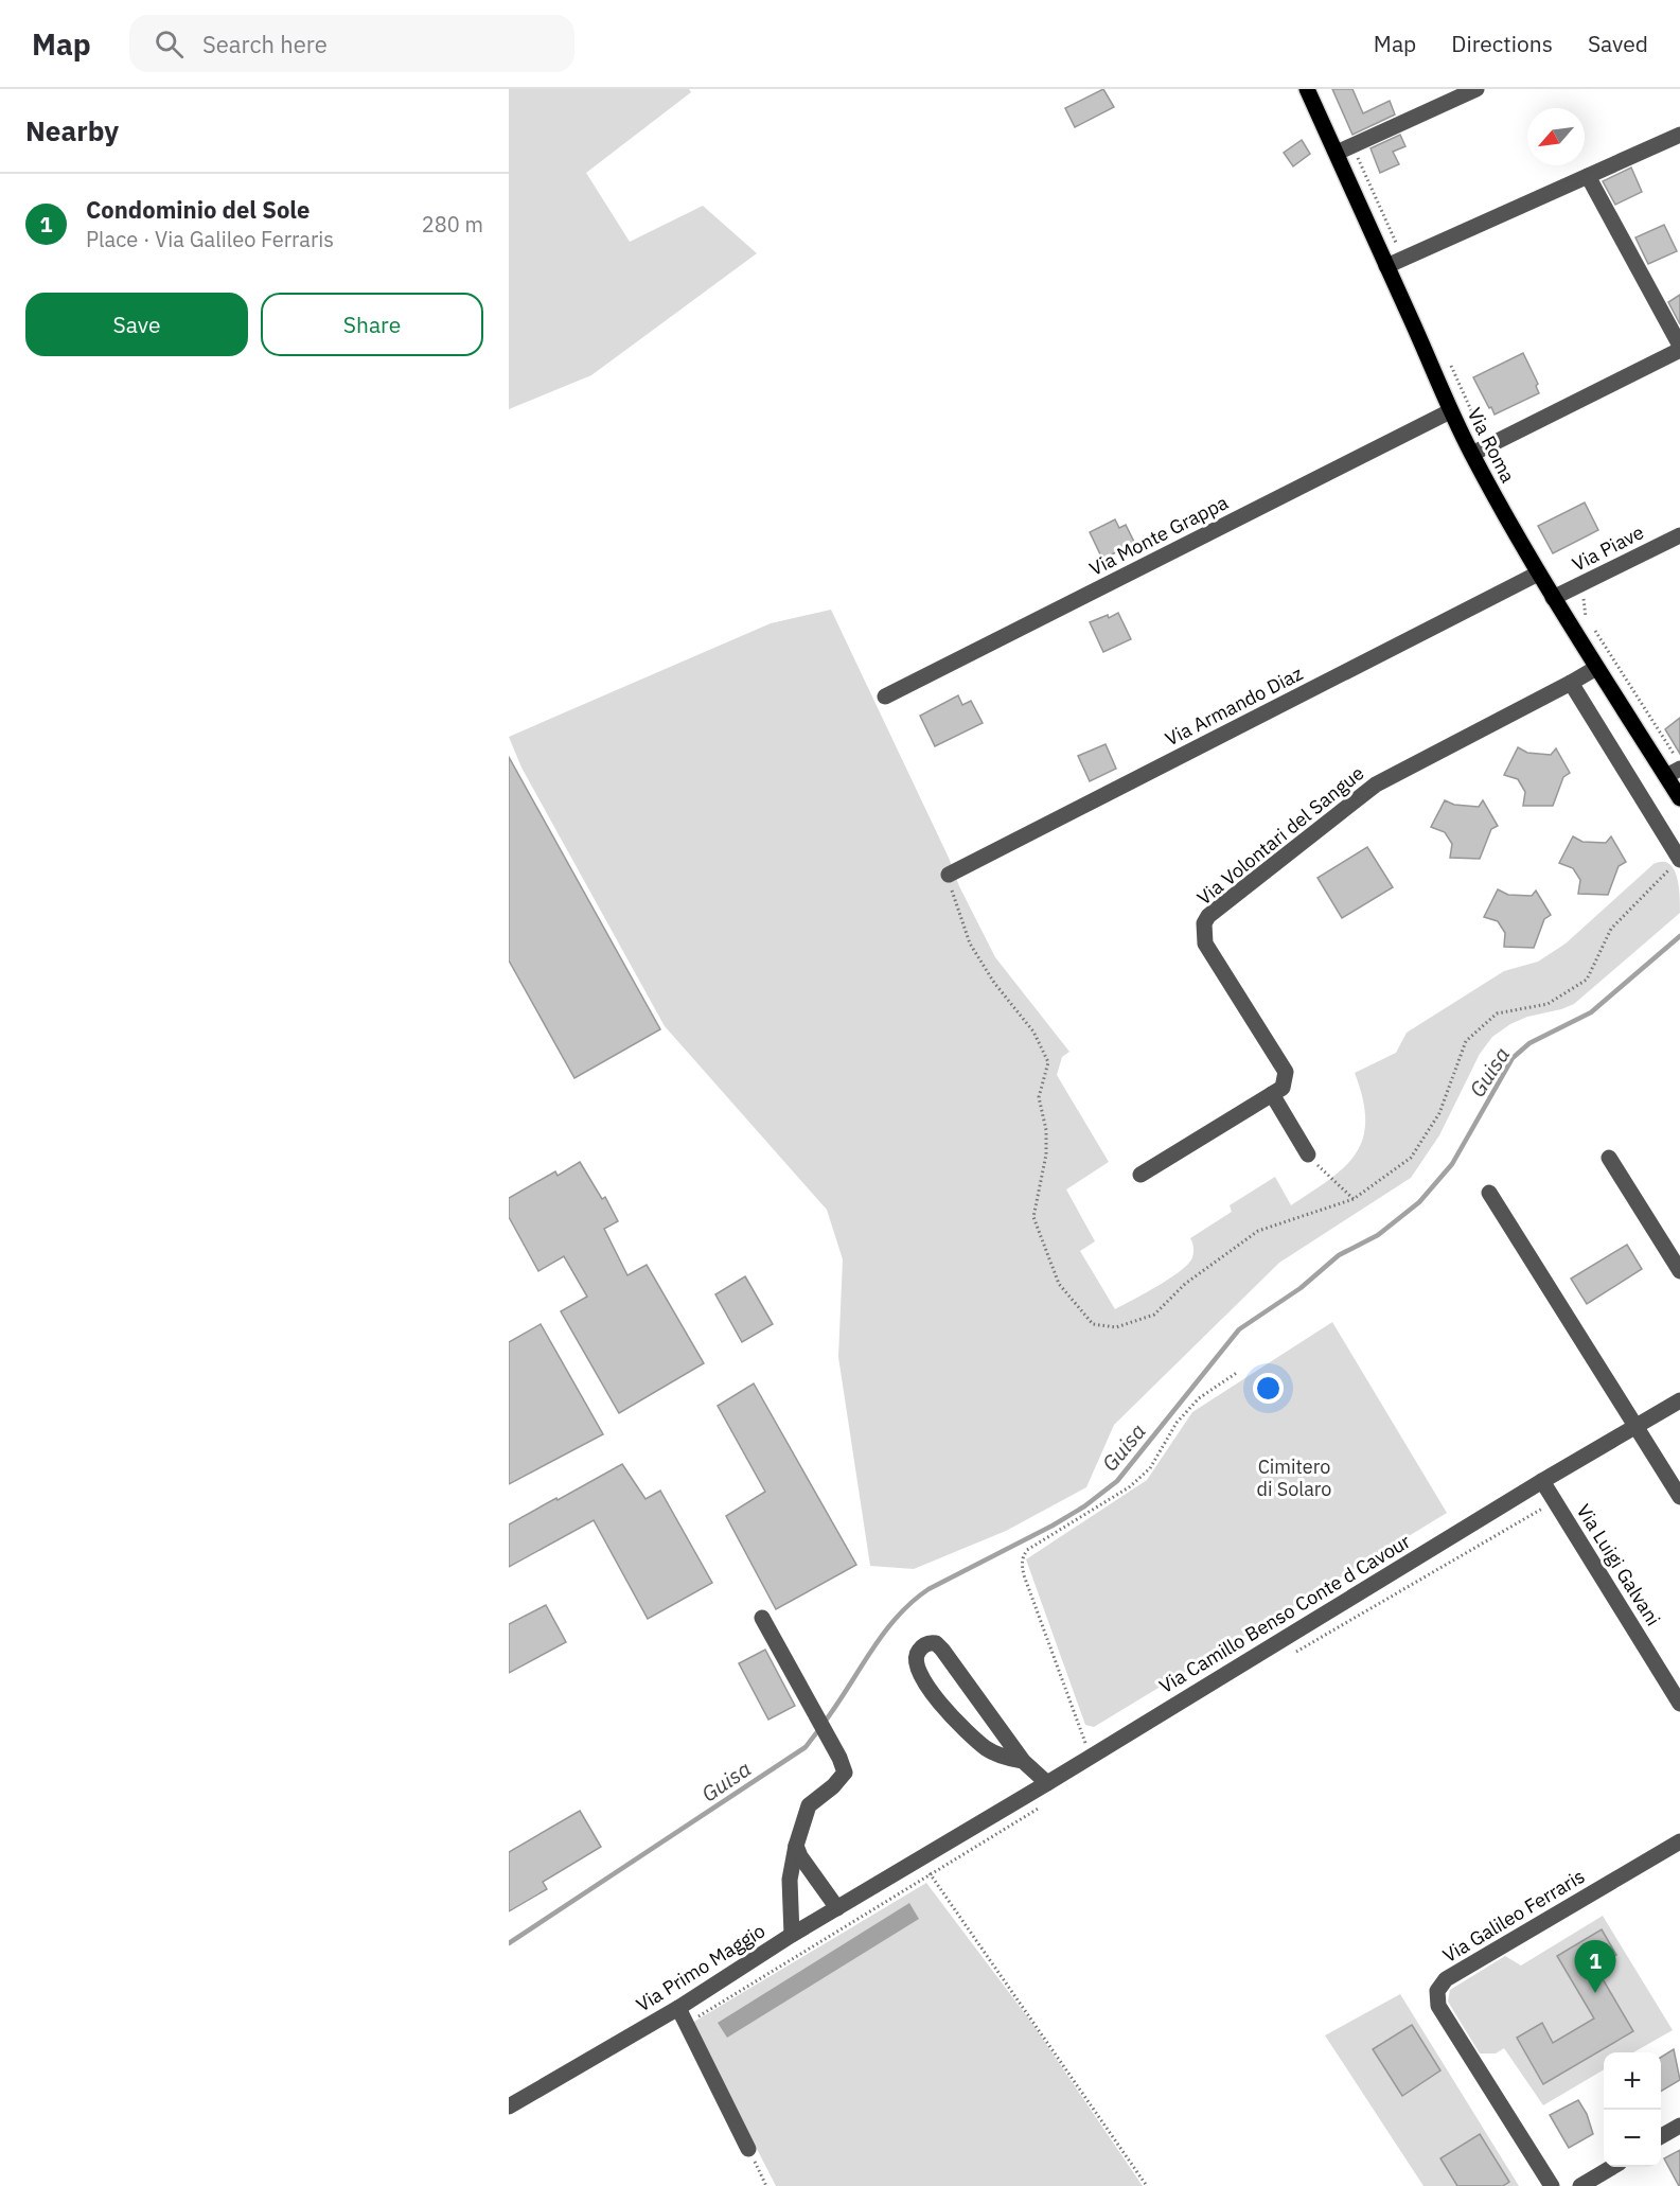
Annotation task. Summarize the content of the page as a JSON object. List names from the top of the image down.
{
  "streets": {
    "main road": ["Via Roma"],
    "street": [
      "Via Monte Grappa",
      "Via Piave",
      "Via Armando Diaz",
      "Via Volontari del Sangue",
      "Via Luigi Galvani",
      "Via Camillo Benso Conte d Cavour",
      "Via Galileo Ferraris",
      "Via Primo Maggio"
    ]
  },
  "crossings": [
    ["Via Roma", "Via Monte Grappa"],
    ["Via Roma", "Via Piave"],
    ["Via Roma", "Via Armando Diaz"],
    ["Via Roma", "Via Volontari del Sangue"],
    ["Via Luigi Galvani", "Via Camillo Benso Conte d Cavour"],
    ["Via Camillo Benso Conte d Cavour", "Via Primo Maggio"]
  ],
  "water": ["Guisa"],
  "parks": ["Cimitero di Solaro"],
  "north": "bottom left",
  "page": {
    "header": "Map",
    "search": "Search here",
    "nav": ["Map", "Directions", "Saved"],
    "heading": "Nearby",
    "list": [
      {
        "mark": "1",
        "name": "Condominio del Sole",
        "note": "Place · Via Galileo Ferraris",
        "value": "280 m"
      }
    ],
    "buttons": ["Save", "Share"],
    "pins": "1",
    "map_buttons": ["+", "−"]
  }
}
